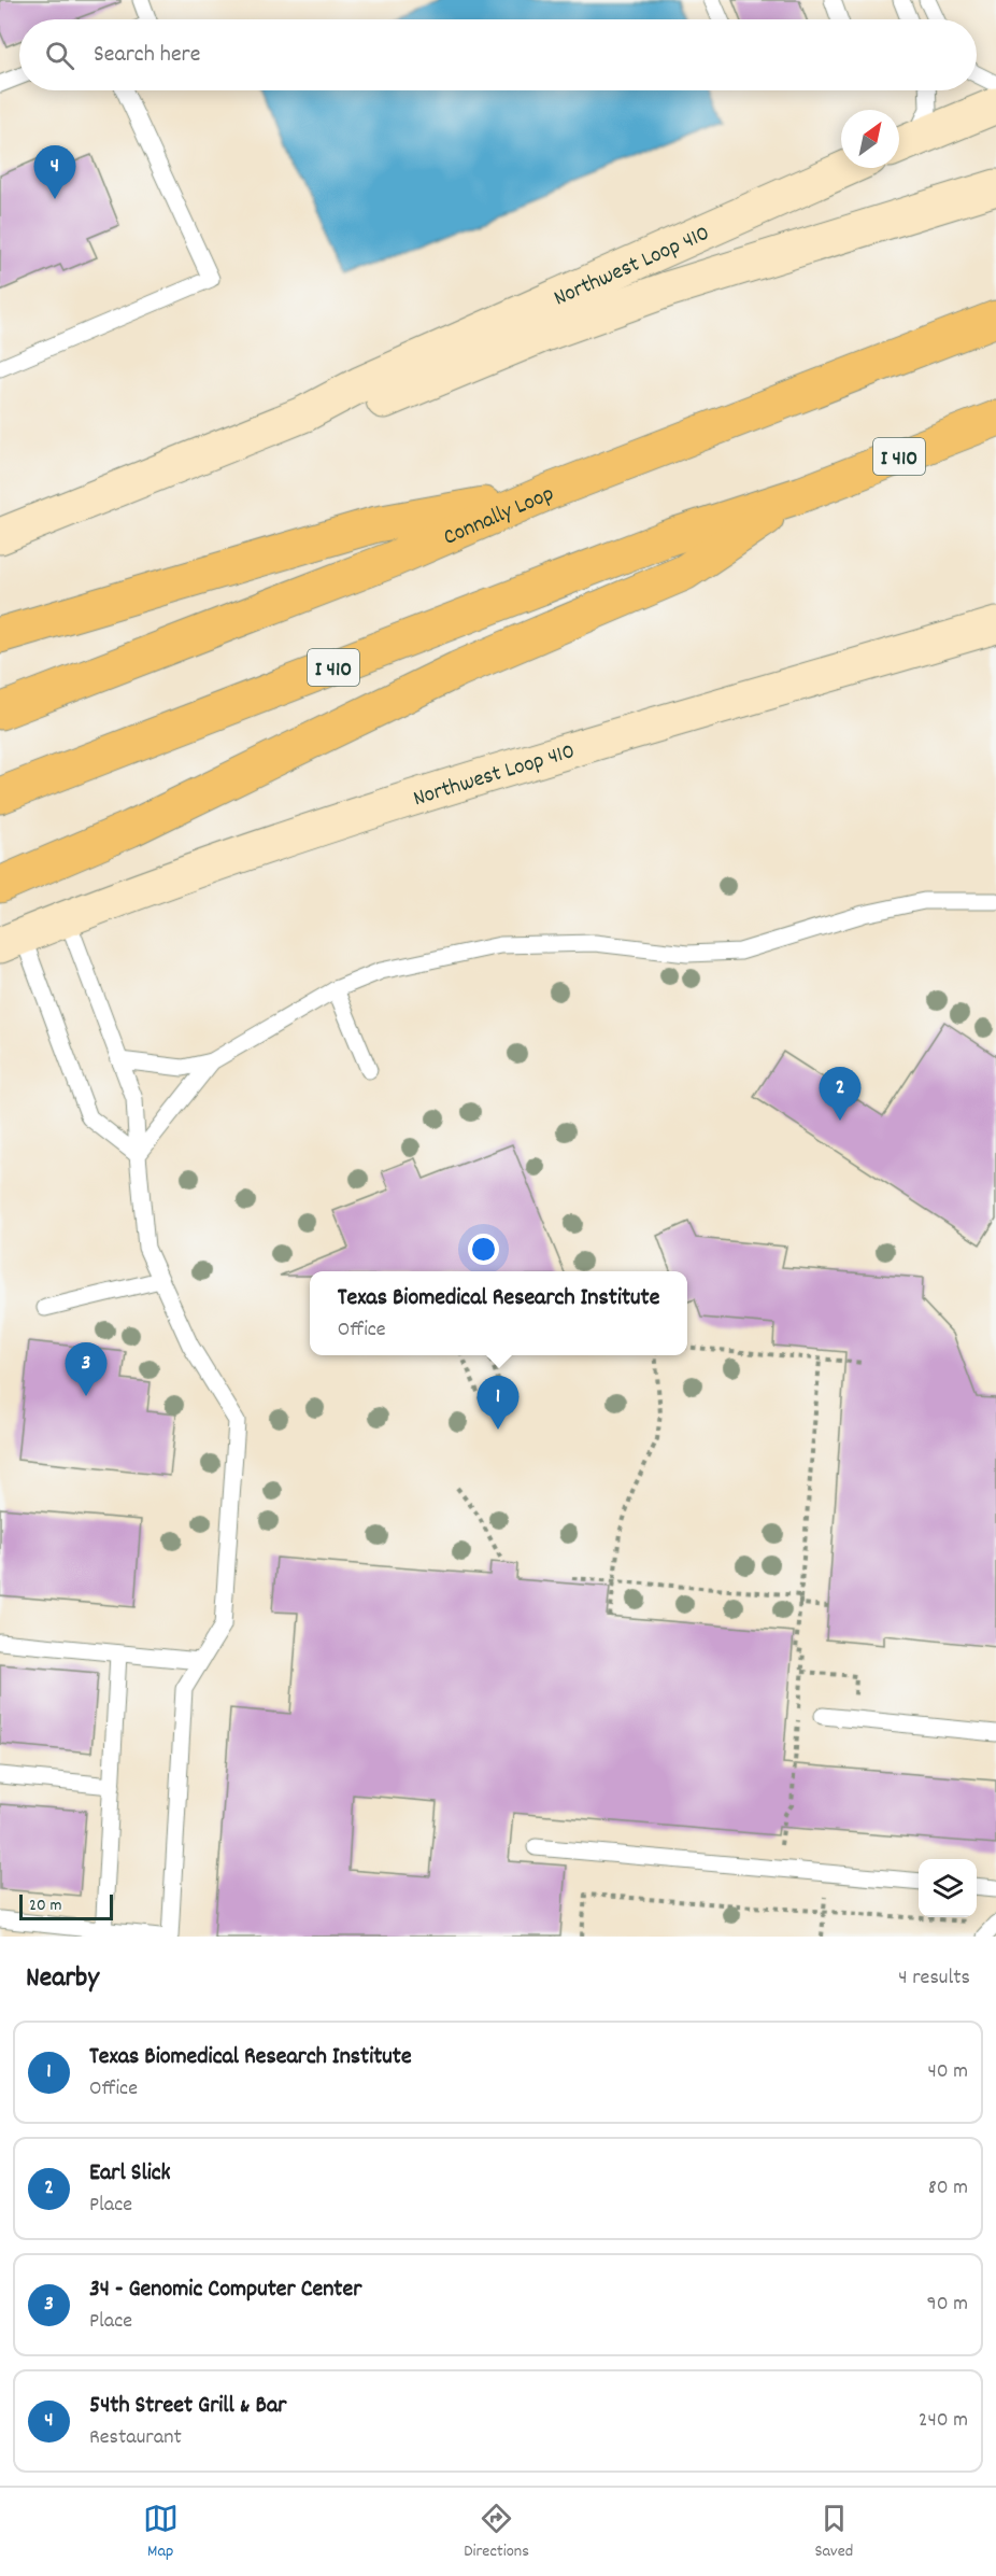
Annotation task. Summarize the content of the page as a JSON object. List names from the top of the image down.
{
  "streets": {
    "highway": ["I 410", "Connally Loop"],
    "main road": ["Northwest Loop 410"]
  },
  "scale_bar": "20 m",
  "north": "top right",
  "page": {
    "search": "Search here",
    "pins": [
      "4",
      "2",
      "3",
      "1"
    ],
    "popup": ["Texas Biomedical Research Institute", "Office"],
    "scale": "20 m",
    "heading": ["Nearby", "4 results"],
    "list": [
      {
        "mark": "1",
        "name": "Texas Biomedical Research Institute",
        "note": "Office",
        "value": "40 m"
      },
      {
        "mark": "2",
        "name": "Earl Slick",
        "note": "Place",
        "value": "80 m"
      },
      {
        "mark": "3",
        "name": "34 - Genomic Computer Center",
        "note": "Place",
        "value": "90 m"
      },
      {
        "mark": "4",
        "name": "54th Street Grill & Bar",
        "note": "Restaurant",
        "value": "240 m"
      }
    ],
    "nav": ["Map", "Directions", "Saved"]
  }
}
